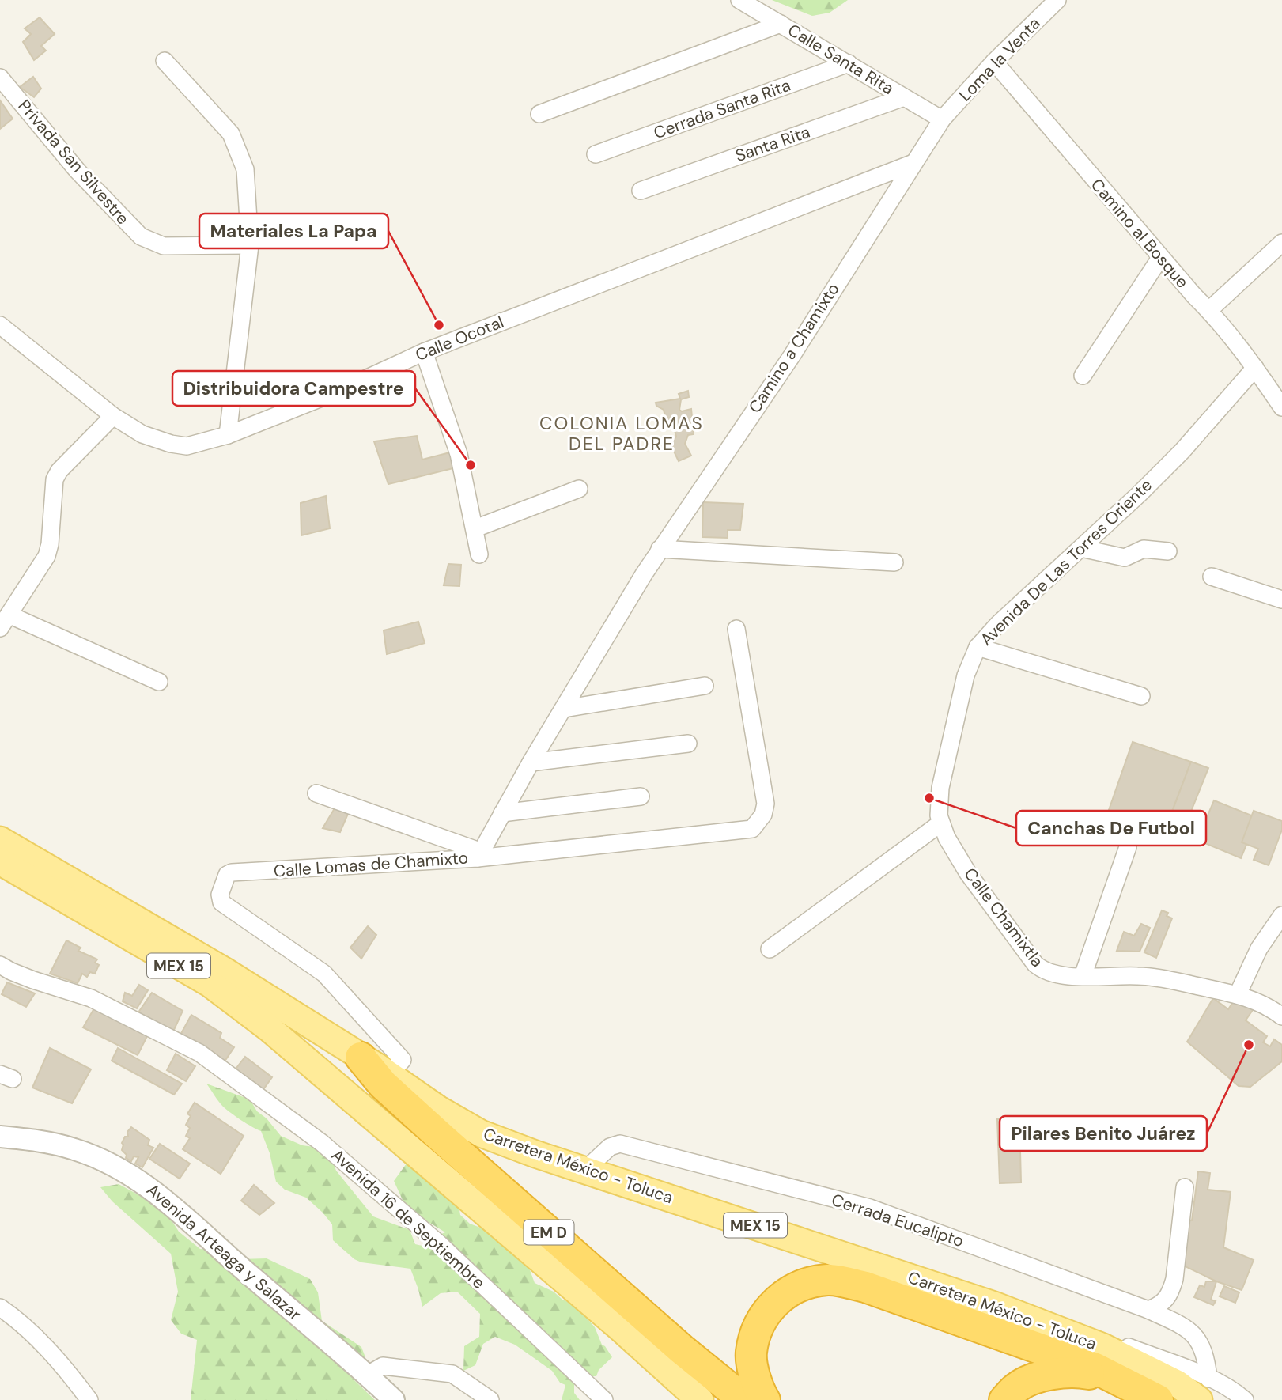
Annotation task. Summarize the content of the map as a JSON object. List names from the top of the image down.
{
  "streets": {
    "highway": ["EM D"],
    "main road": ["MEX 15", "Carretera México - Toluca"],
    "street": [
      "Calle Santa Rita",
      "Loma la Venta",
      "Cerrada Santa Rita",
      "Santa Rita",
      "Privada San Silvestre",
      "Camino al Bosque",
      "Calle Ocotal",
      "Camino a Chamixto",
      "Avenida De Las Torres Oriente",
      "Calle Lomas de Chamixto",
      "Calle Chamixtla",
      "Avenida 16 de Septiembre",
      "Cerrada Eucalipto",
      "Avenida Arteaga y Salazar"
    ]
  },
  "crossings": [
    ["Calle Santa Rita", "Loma la Venta"],
    ["Calle Santa Rita", "Cerrada Santa Rita"],
    ["Calle Santa Rita", "Santa Rita"],
    ["Calle Santa Rita", "Camino a Chamixto"],
    ["Loma la Venta", "Camino al Bosque"],
    ["Loma la Venta", "Camino a Chamixto"],
    ["Camino al Bosque", "Avenida De Las Torres Oriente"],
    ["Calle Ocotal", "Camino a Chamixto"],
    ["Camino a Chamixto", "Calle Lomas de Chamixto"],
    ["Avenida De Las Torres Oriente", "Calle Chamixtla"],
    ["Calle Lomas de Chamixto", "Carretera México - Toluca"],
    ["Carretera México - Toluca", "Cerrada Eucalipto"],
    ["Carretera México - Toluca", "EM D"]
  ],
  "districts": ["COLONIA LOMAS DEL PADRE"],
  "places": [
    "Materiales La Papa",
    "Distribuidora Campestre",
    "Canchas De Futbol",
    "Pilares Benito Juárez"
  ]
}
